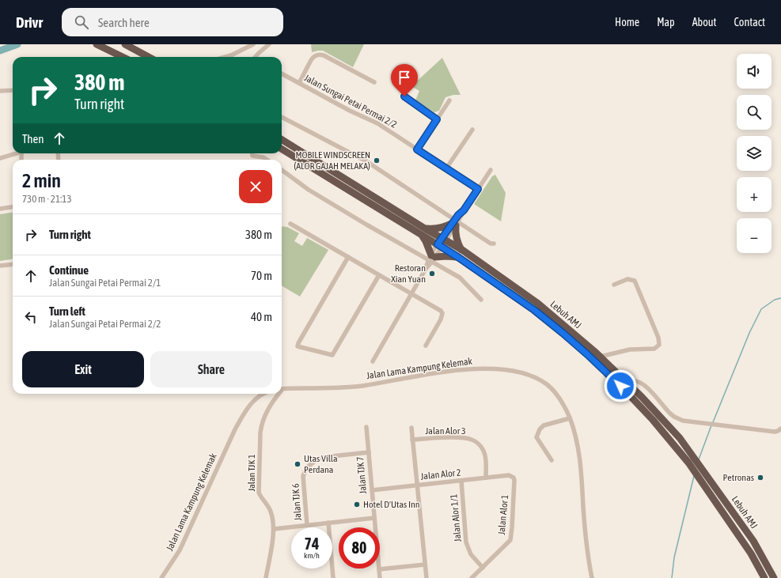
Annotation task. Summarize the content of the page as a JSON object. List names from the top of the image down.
{
  "streets": {
    "highway": ["Lebuh AMJ"],
    "street": [
      "Jalan Sungai Petai Permai 2/2",
      "Jalan Lama Kampung Kelemak",
      "Jalan Alor 3",
      "Jalan TJK 1",
      "Jalan Alor 2",
      "Jalan TJK 7",
      "Jalan TJK 6",
      "Jalan Alor 1",
      "Jalan Alor 1/1"
    ]
  },
  "crossings": [
    ["Jalan Alor 3", "Jalan Alor 2"],
    ["Jalan Alor 2", "Jalan TJK 7"],
    ["Jalan Alor 2", "Jalan Alor 1"],
    ["Jalan Alor 2", "Jalan Alor 1/1"],
    ["Jalan TJK 7", "Jalan TJK 6"],
    ["Jalan Alor 1", "Jalan Alor 1/1"]
  ],
  "places": [
    "MOBILE WINDSCREEN (ALOR GAJAH MELAKA)",
    "Restoran Xian Yuan",
    "Utas Villa Perdana",
    "Petronas",
    "Hotel D'Utas Inn"
  ],
  "page": {
    "header": "Drivr",
    "search": "Search here",
    "nav": [
      "Home",
      "Map",
      "About",
      "Contact"
    ],
    "map_buttons": ["+", "−"],
    "turn": ["380 m", "Turn right"],
    "then": "Then",
    "heading": ["2 min", "730 m · 21:13"],
    "list": [
      {
        "name": "Turn right",
        "value": "380 m"
      },
      {
        "name": "Continue",
        "note": "Jalan Sungai Petai Permai 2/1",
        "value": "70 m"
      },
      {
        "name": "Turn left",
        "note": "Jalan Sungai Petai Permai 2/2",
        "value": "40 m"
      }
    ],
    "buttons": ["Exit", "Share"],
    "speed": "74 km/h",
    "limit": "80"
  }
}
